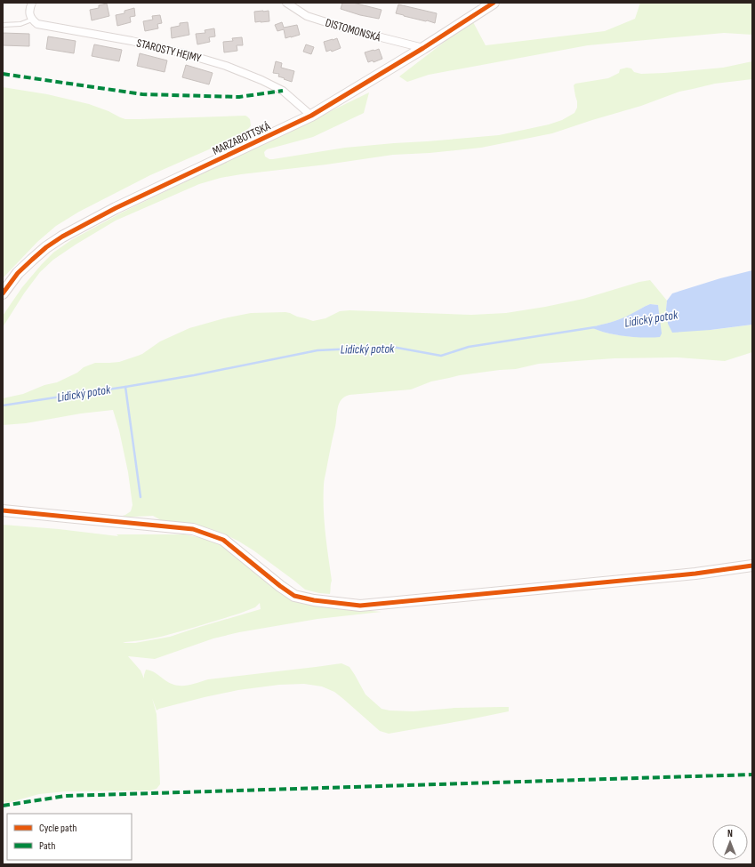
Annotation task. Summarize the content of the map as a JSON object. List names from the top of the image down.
{
  "streets": {
    "street": ["DISTOMONSKÁ", "STAROSTY HEJMY", "MARZABOTTSKÁ"]
  },
  "crossings": [
    ["DISTOMONSKÁ", "MARZABOTTSKÁ"],
    ["STAROSTY HEJMY", "MARZABOTTSKÁ"]
  ],
  "water": ["Lidický potok"],
  "legend": ["Cycle path", "Path"],
  "north": "top"
}
